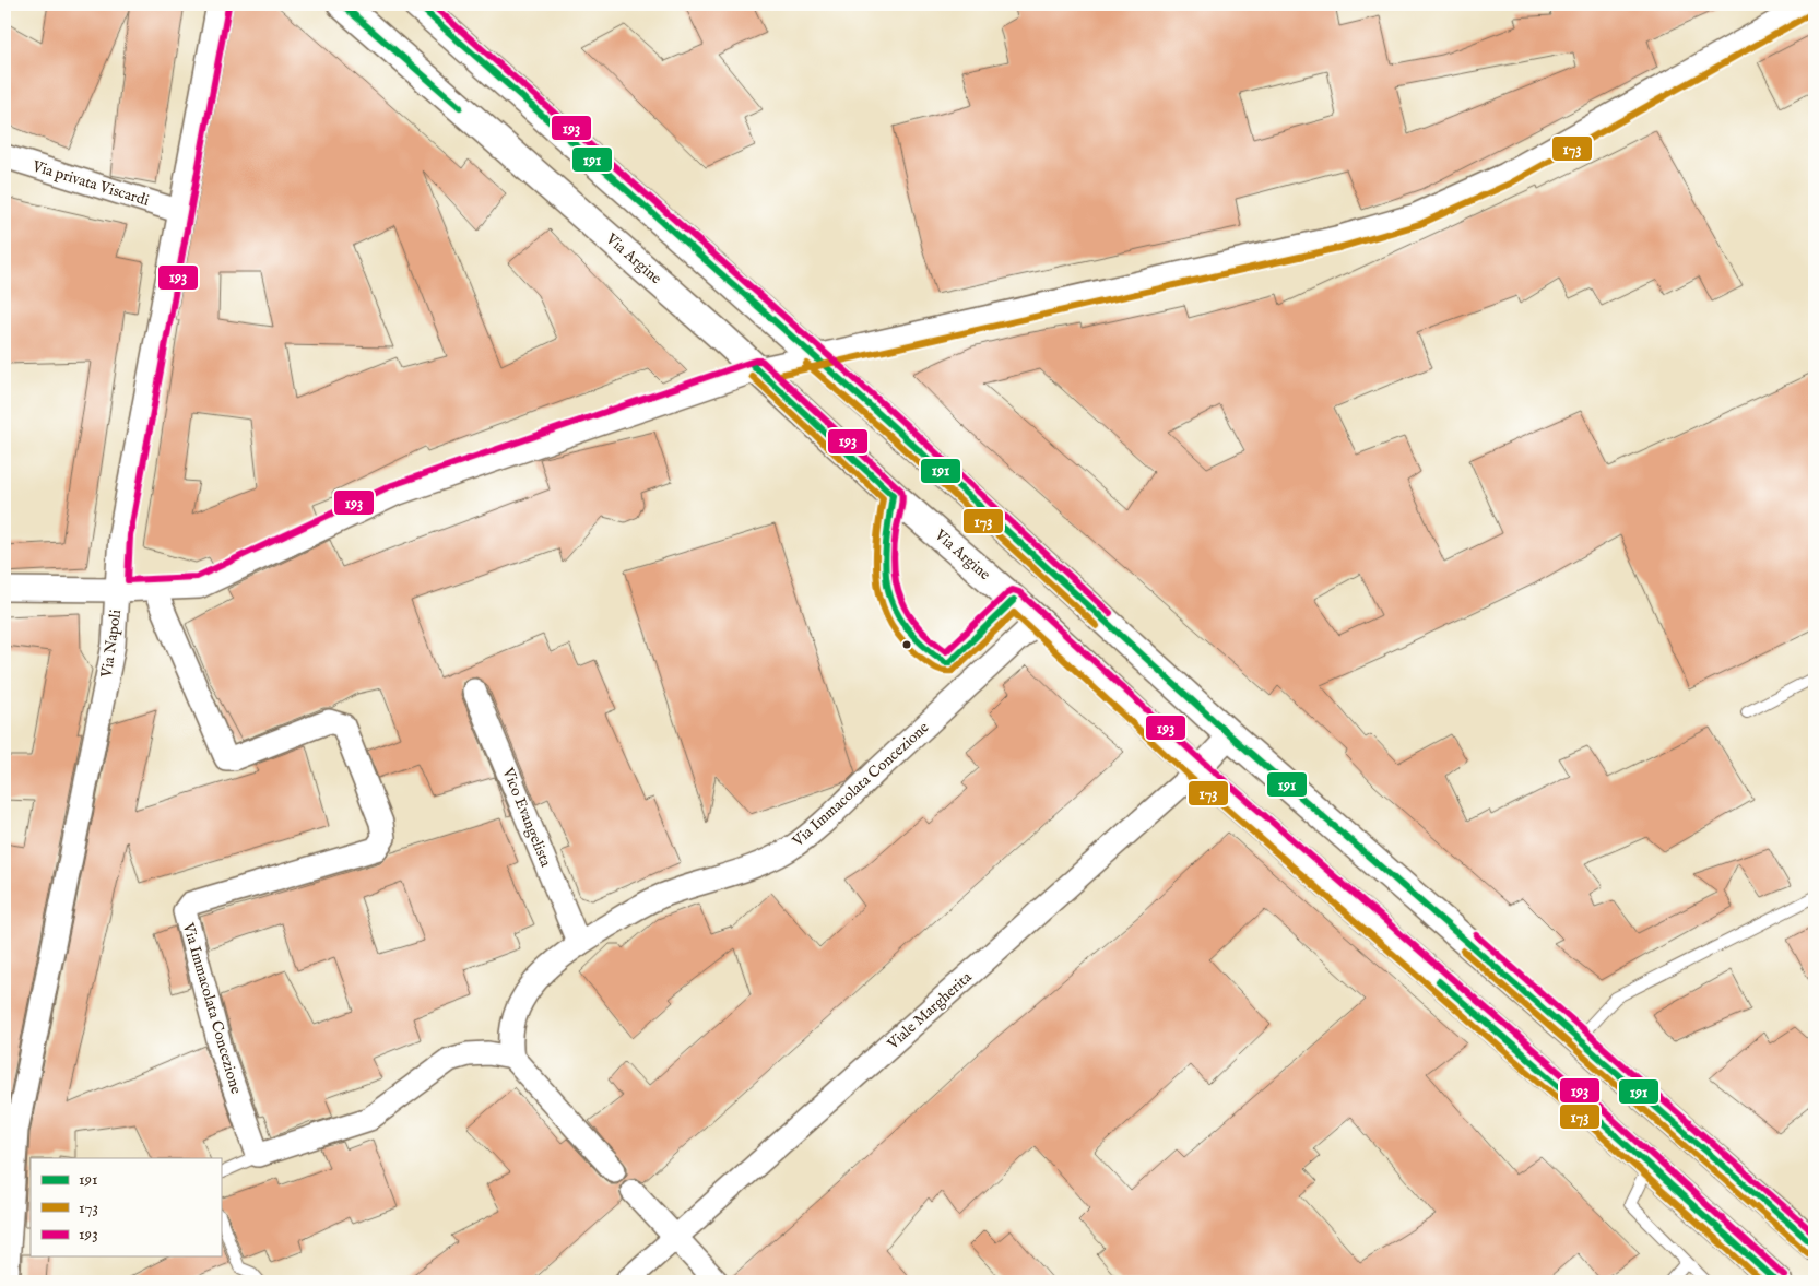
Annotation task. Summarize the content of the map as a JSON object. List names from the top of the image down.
{
  "streets": {
    "street": [
      "Via privata Viscardi",
      "Via Argine",
      "Via Napoli",
      "Via Immacolata Concezione",
      "Vico Evangelista",
      "Viale Margherita"
    ]
  },
  "crossings": [
    ["Via privata Viscardi", "Via Napoli"],
    ["Via Argine", "Via Immacolata Concezione"],
    ["Via Argine", "Viale Margherita"],
    ["Via Immacolata Concezione", "Vico Evangelista"]
  ],
  "lines": ["transit line 191", "transit line 193", "transit line 173"],
  "legend": ["191", "173", "193"]
}
